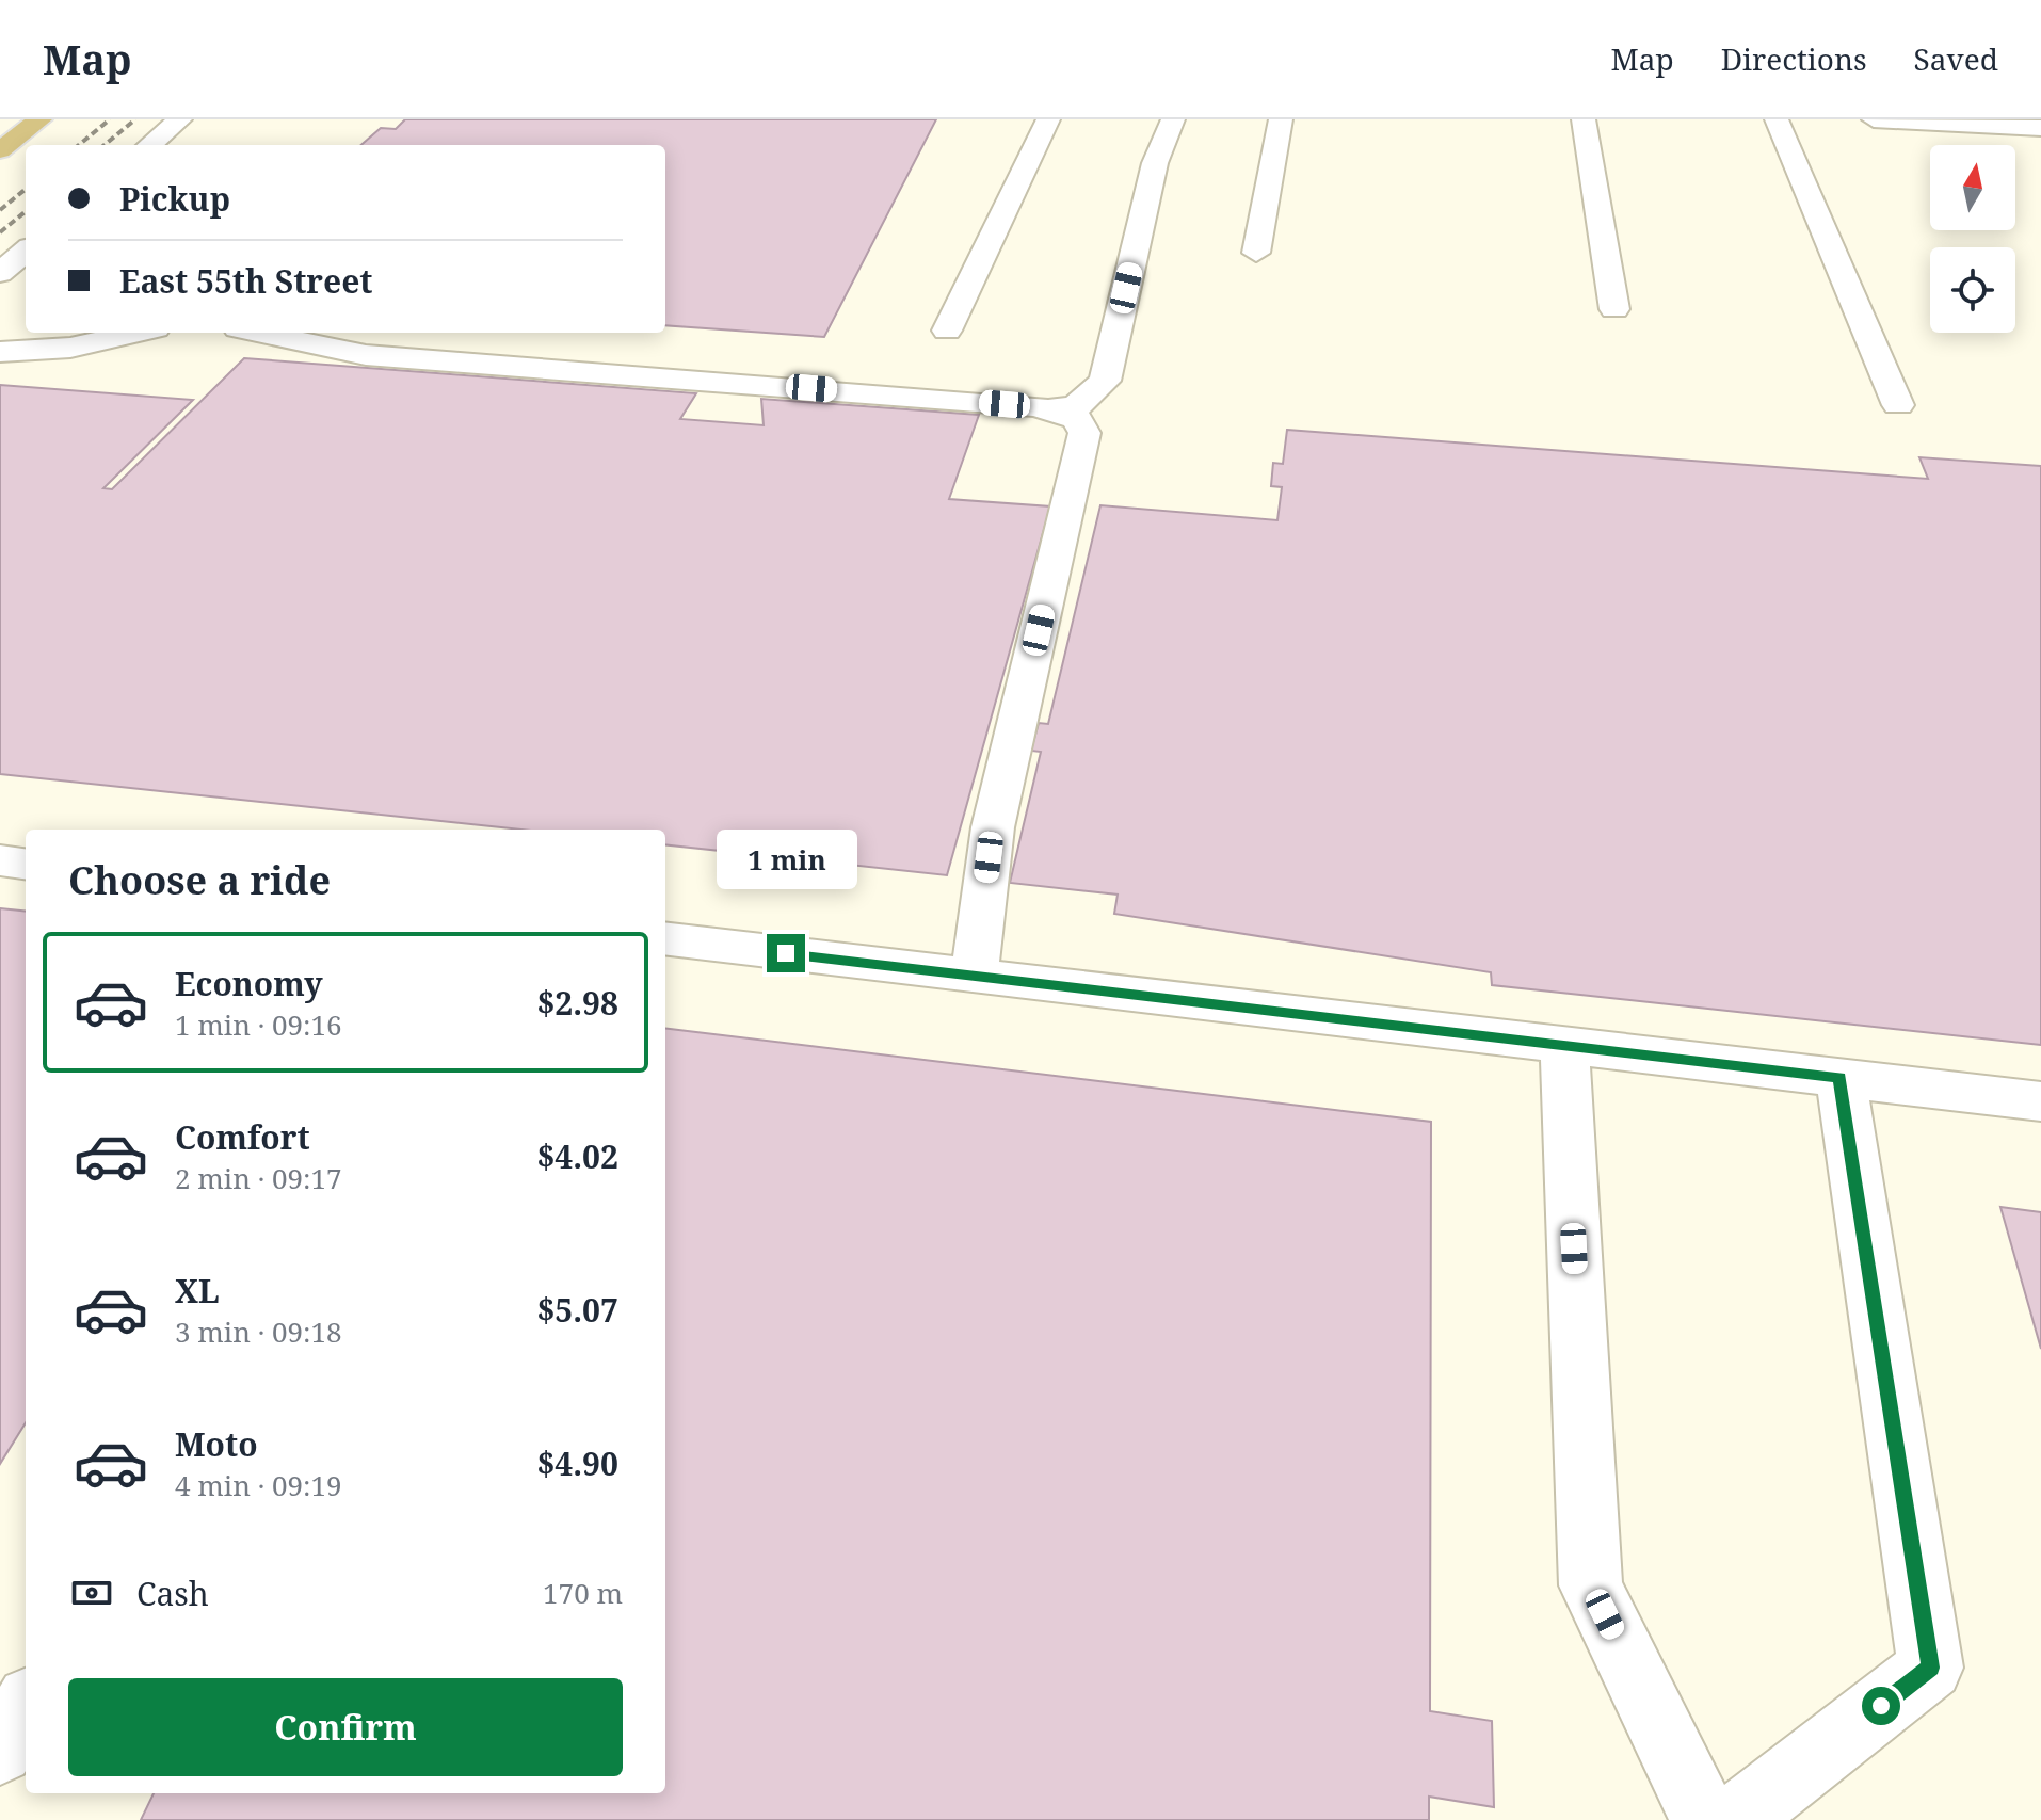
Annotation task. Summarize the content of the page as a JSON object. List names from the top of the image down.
{
  "north": "top",
  "page": {
    "header": "Map",
    "nav": ["Map", "Directions", "Saved"],
    "banner": ["Pickup", "East 55th Street"],
    "bubble": "1 min",
    "heading": "Choose a ride",
    "list": [
      {
        "name": "Economy",
        "note": "1 min · 09:16",
        "value": "$2.98"
      },
      {
        "name": "Comfort",
        "note": "2 min · 09:17",
        "value": "$4.02"
      },
      {
        "name": "XL",
        "note": "3 min · 09:18",
        "value": "$5.07"
      },
      {
        "name": "Moto",
        "note": "4 min · 09:19",
        "value": "$4.90"
      }
    ],
    "pay": ["Cash", "170 m"],
    "buttons": "Confirm"
  }
}
